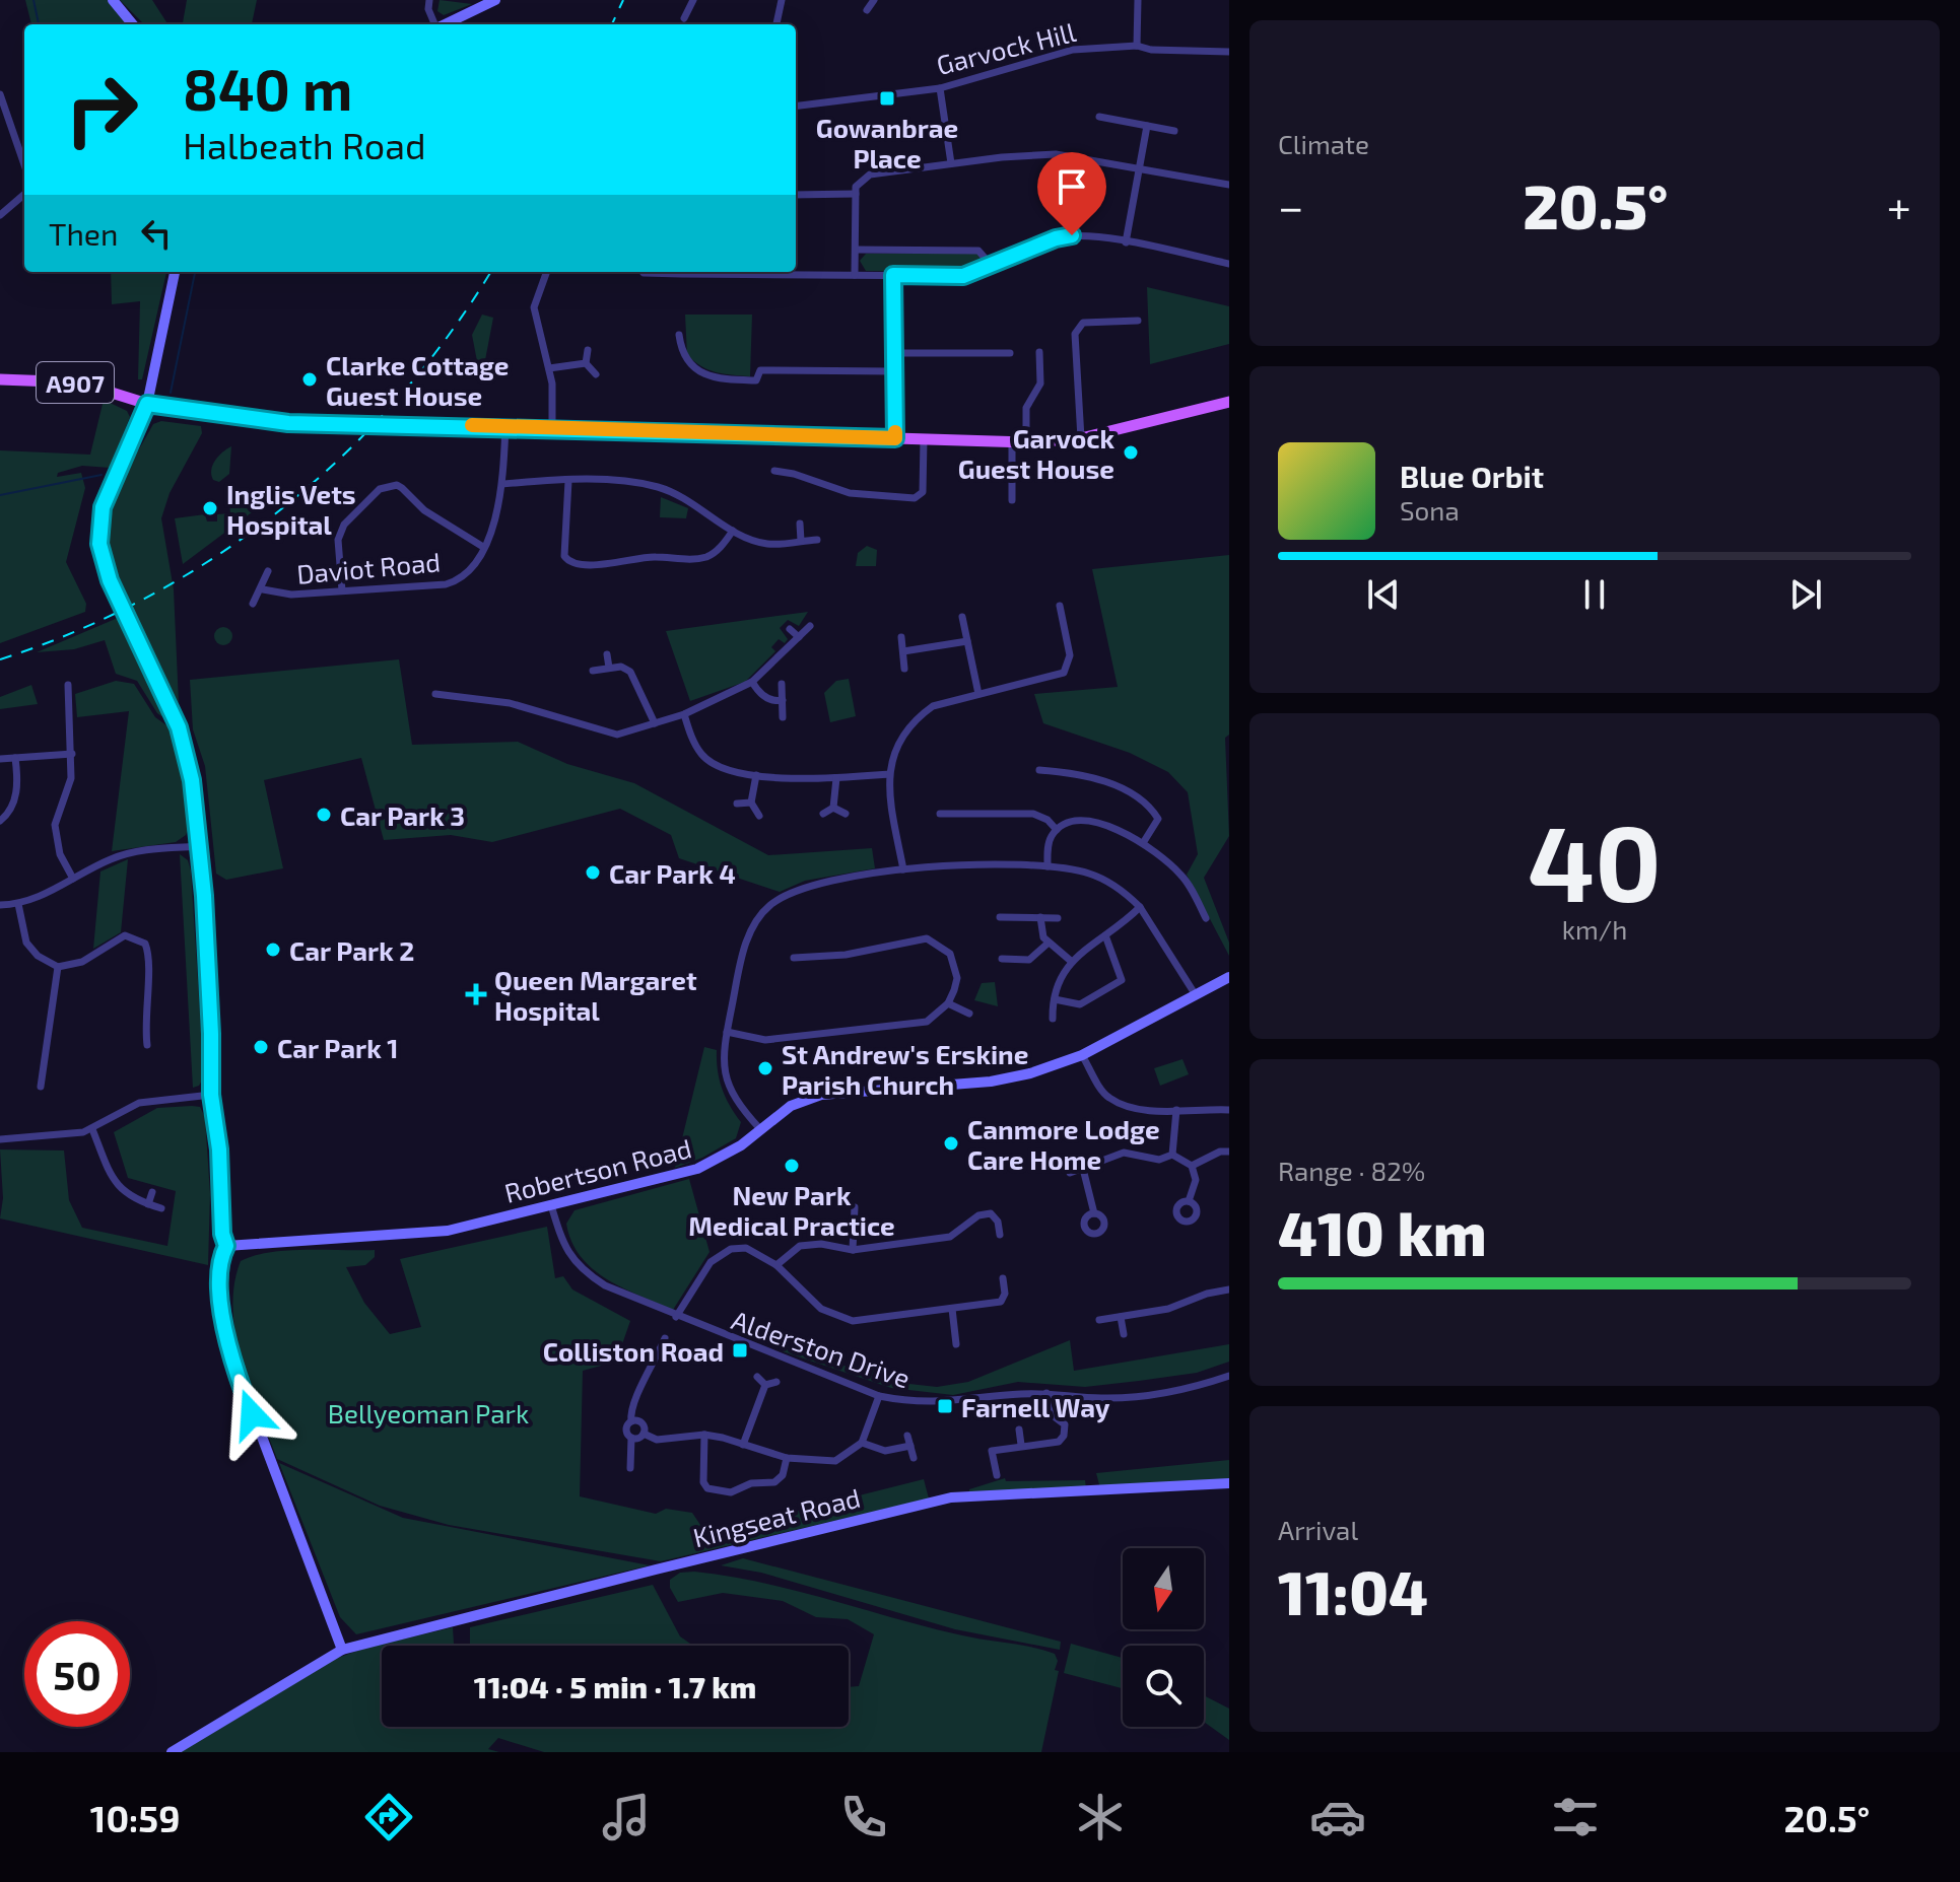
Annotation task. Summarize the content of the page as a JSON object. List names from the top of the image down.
{
  "streets": {
    "main road": ["A907"],
    "street": [
      "Garvock Hill",
      "Daviot Road",
      "Robertson Road",
      "Alderston Drive",
      "Kingseat Road"
    ]
  },
  "crossings": [
    ["A907", "Daviot Road"],
    ["Robertson Road", "Alderston Drive"]
  ],
  "parks": ["Bellyeoman Park"],
  "places": {
    "transit": ["Gowanbrae Place", "Colliston Road", "Farnell Way"],
    "other": [
      "Clarke Cottage Guest House",
      "Garvock Guest House",
      "Inglis Vets Hospital",
      "Car Park 3",
      "Car Park 4",
      "Car Park 2",
      "Car Park 1",
      "St Andrew's Erskine Parish Church",
      "Canmore Lodge Care Home",
      "New Park Medical Practice"
    ],
    "health": ["Queen Margaret Hospital"]
  },
  "north": "bottom",
  "page": {
    "tile": [
      "Climate",
      ["40", "km/h"],
      ["Range · 82%", "410 km"],
      ["Arrival", "11:04"]
    ],
    "turn": ["840 m", "Halbeath Road"],
    "heat": ["−", "20.5°", "+"],
    "then": "Then",
    "song": ["Blue Orbit", "Sona"],
    "limit": "50",
    "trip": "11:04 · 5 min · 1.7 km",
    "tabs": ["10:59", "20.5°"]
  }
}
